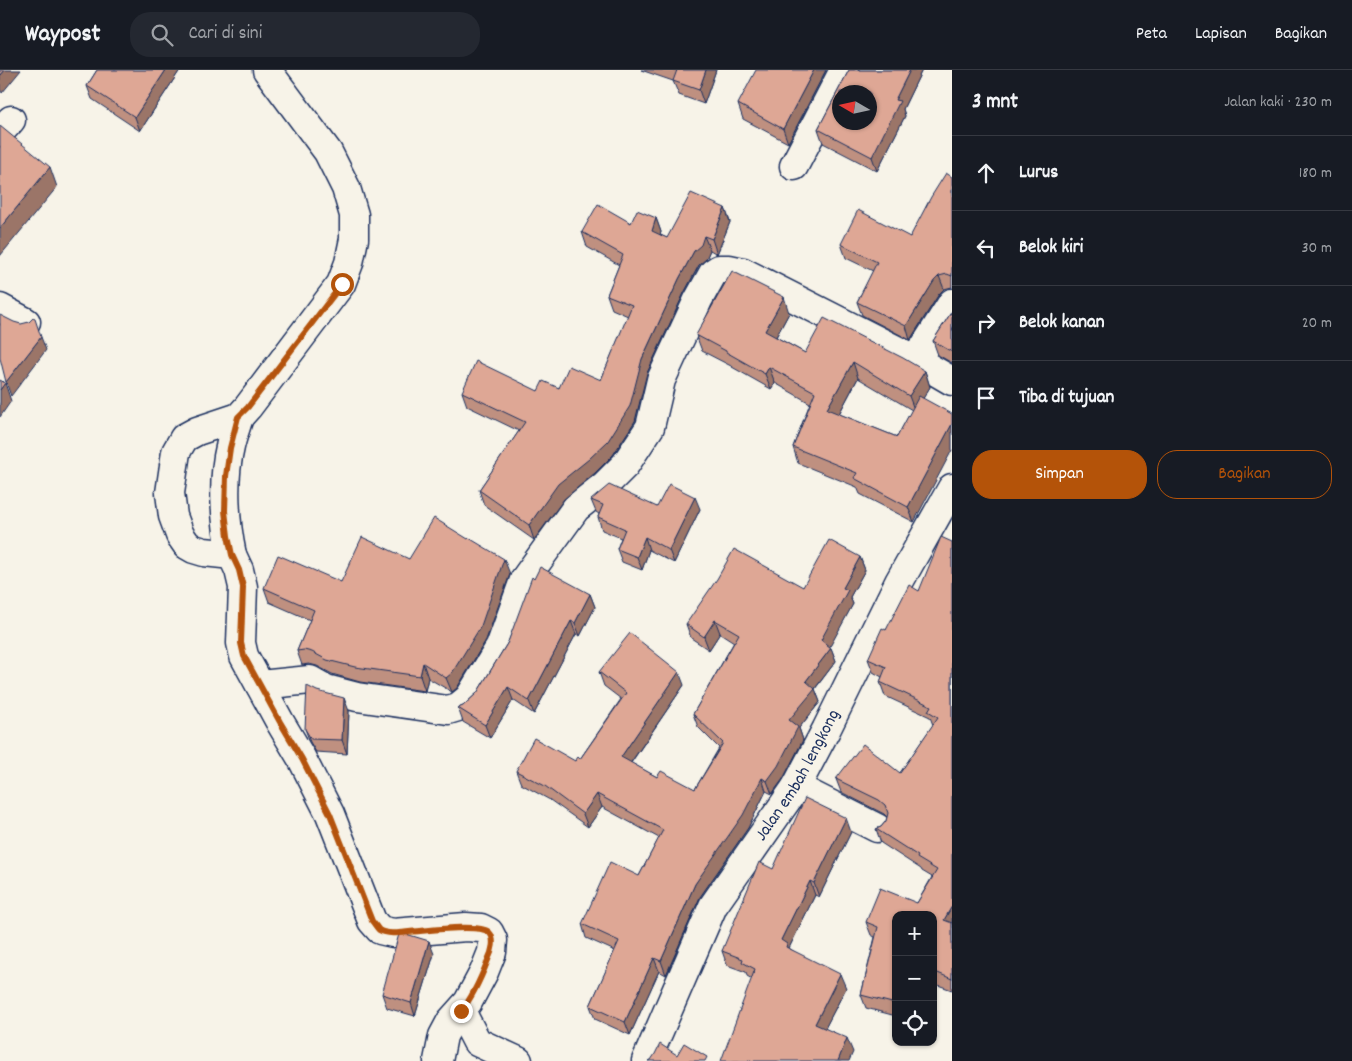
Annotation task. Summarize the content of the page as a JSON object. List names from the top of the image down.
{
  "streets": {
    "street": ["Jalan embah lengkong"]
  },
  "north": "left",
  "page": {
    "header": "Waypost",
    "search": "Cari di sini",
    "nav": ["Peta", "Lapisan", "Bagikan"],
    "heading": ["3 mnt", "Jalan kaki · 230 m"],
    "list": [
      ["Lurus", "180 m"],
      ["Belok kiri", "30 m"],
      ["Belok kanan", "20 m"],
      "Tiba di tujuan"
    ],
    "buttons": ["Simpan", "Bagikan"],
    "map_buttons": ["+", "−"]
  }
}
